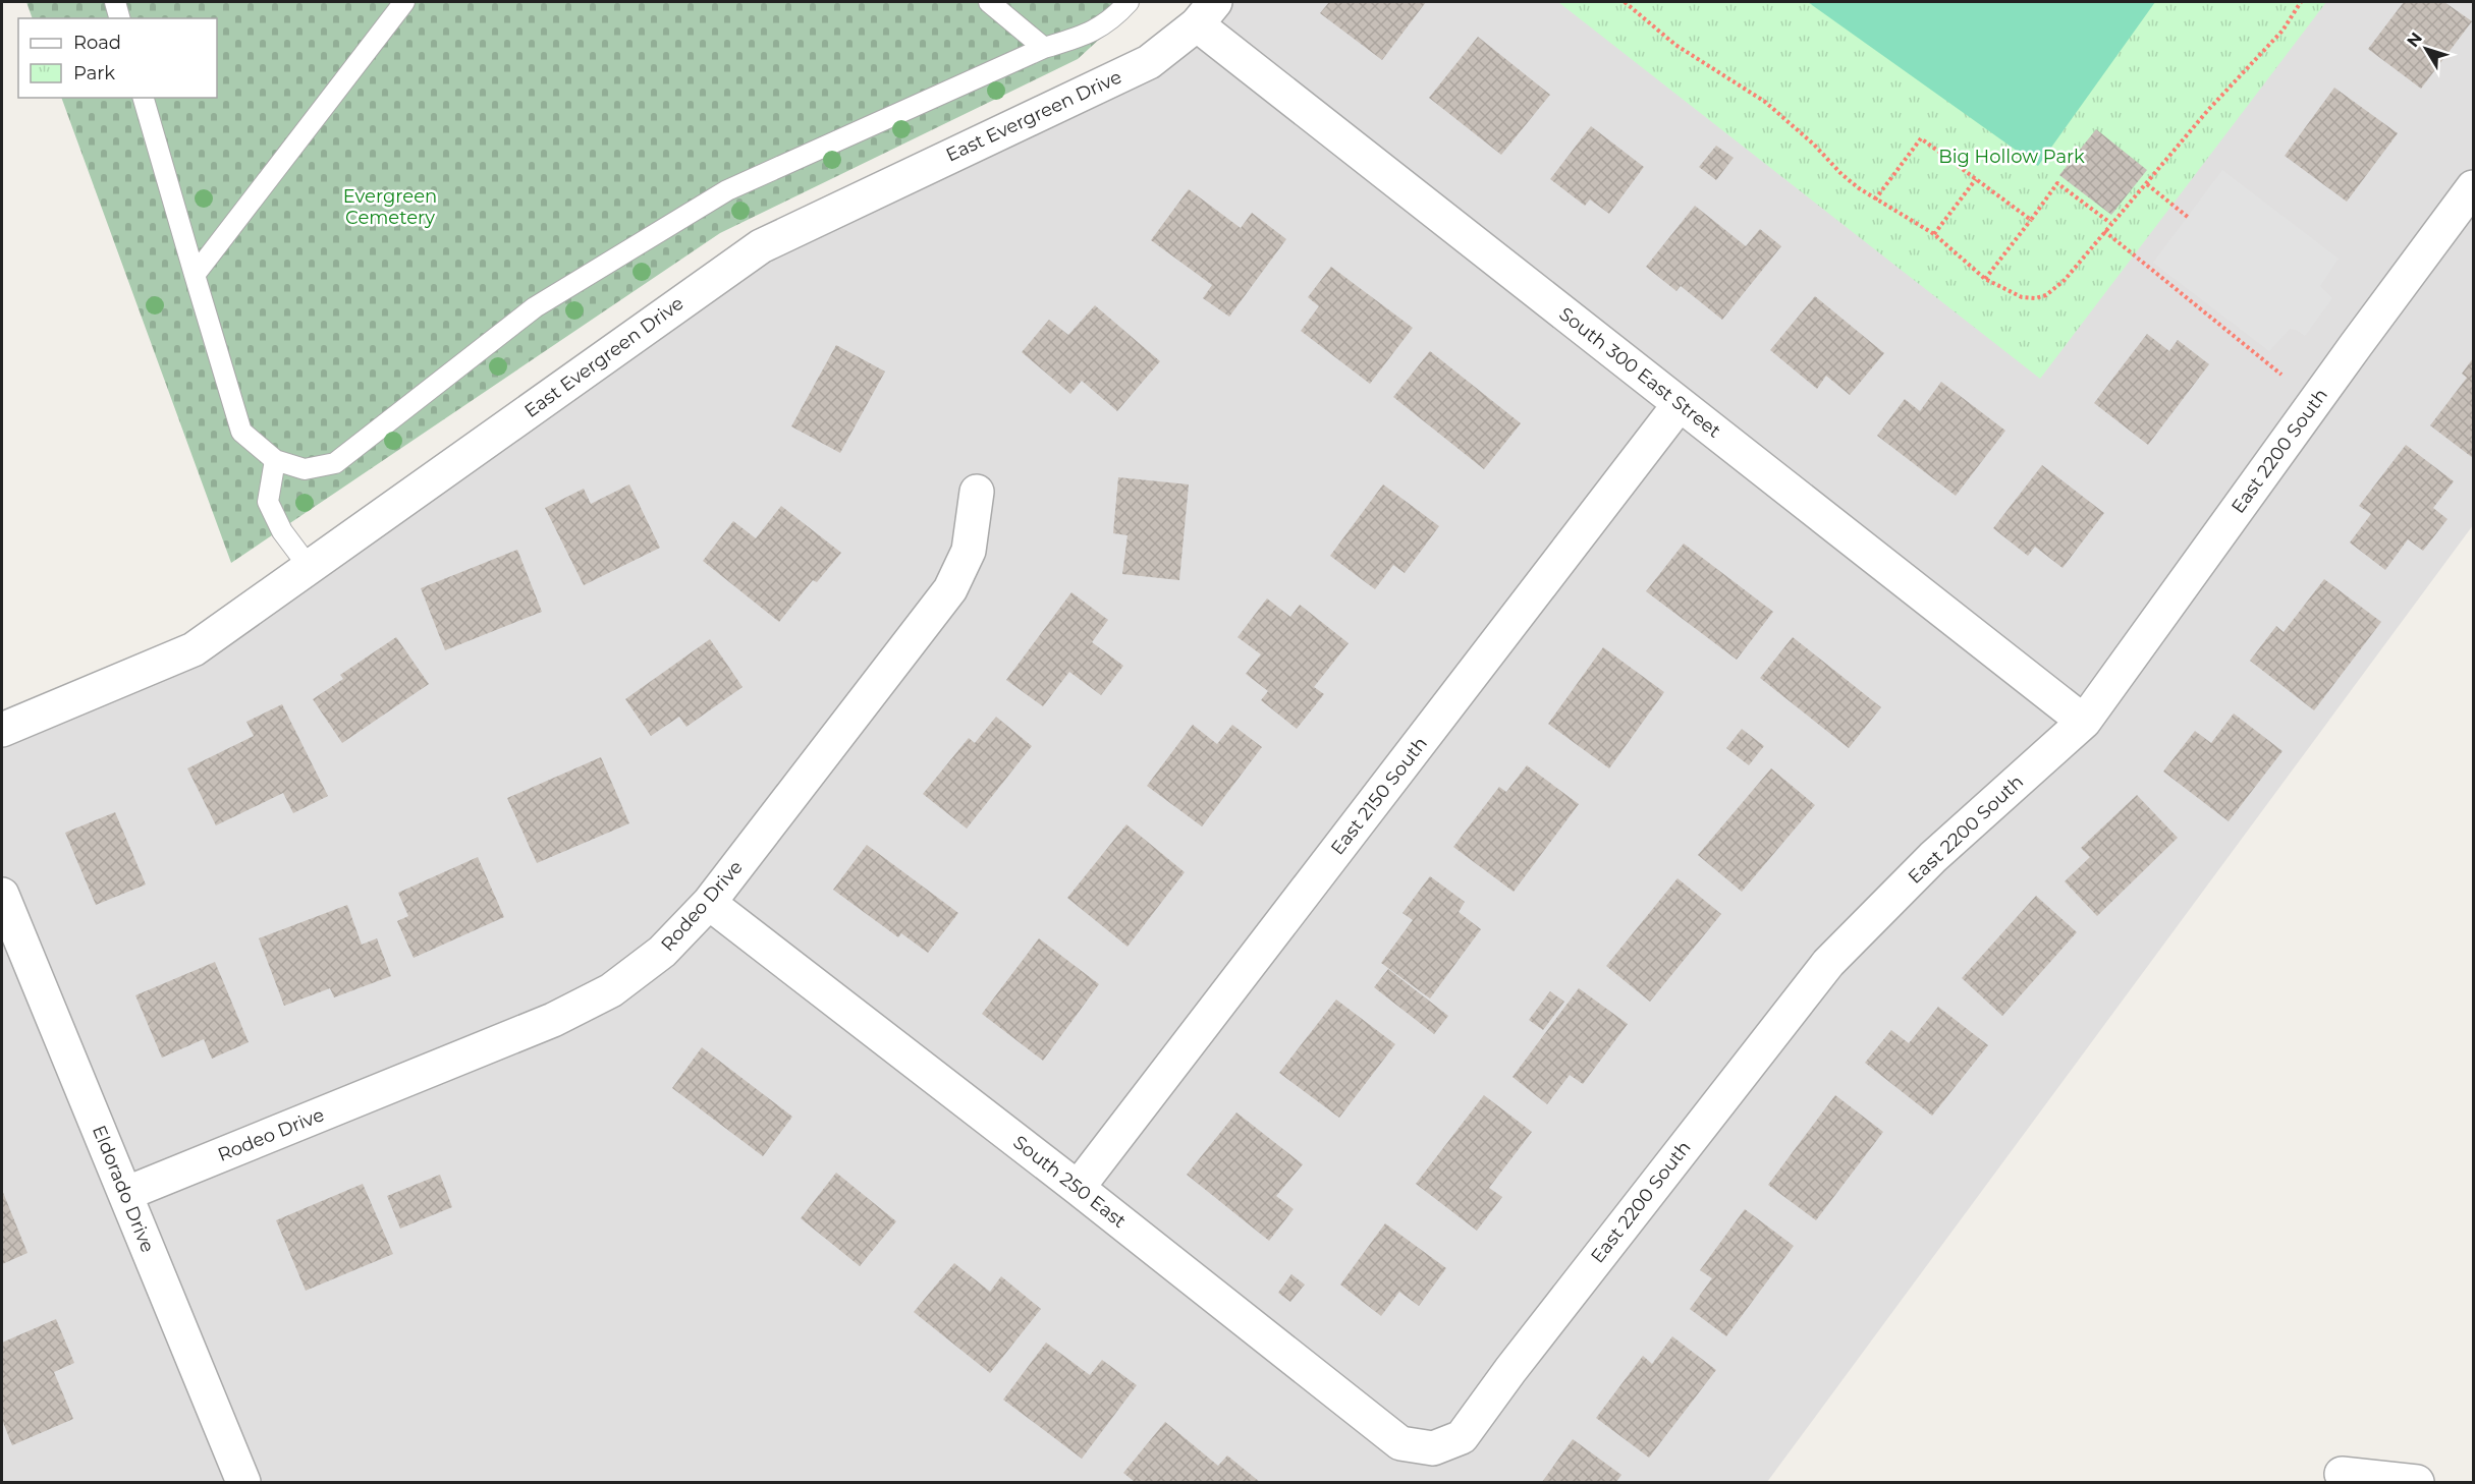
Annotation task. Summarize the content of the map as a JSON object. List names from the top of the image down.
{
  "streets": {
    "street": [
      "East Evergreen Drive",
      "South 300 East Street",
      "East 2200 South",
      "East 2150 South",
      "Rodeo Drive",
      "South 250 East",
      "Eldorado Drive"
    ]
  },
  "crossings": [
    ["East Evergreen Drive", "South 300 East Street"],
    ["South 300 East Street", "East 2200 South"],
    ["South 300 East Street", "East 2150 South"],
    ["East 2200 South", "South 250 East"],
    ["East 2150 South", "South 250 East"],
    ["Rodeo Drive", "South 250 East"],
    ["Rodeo Drive", "Eldorado Drive"]
  ],
  "parks": ["Big Hollow Park", "Evergreen Cemetery"],
  "legend": ["Road", "Park"],
  "north": "top left"
}
